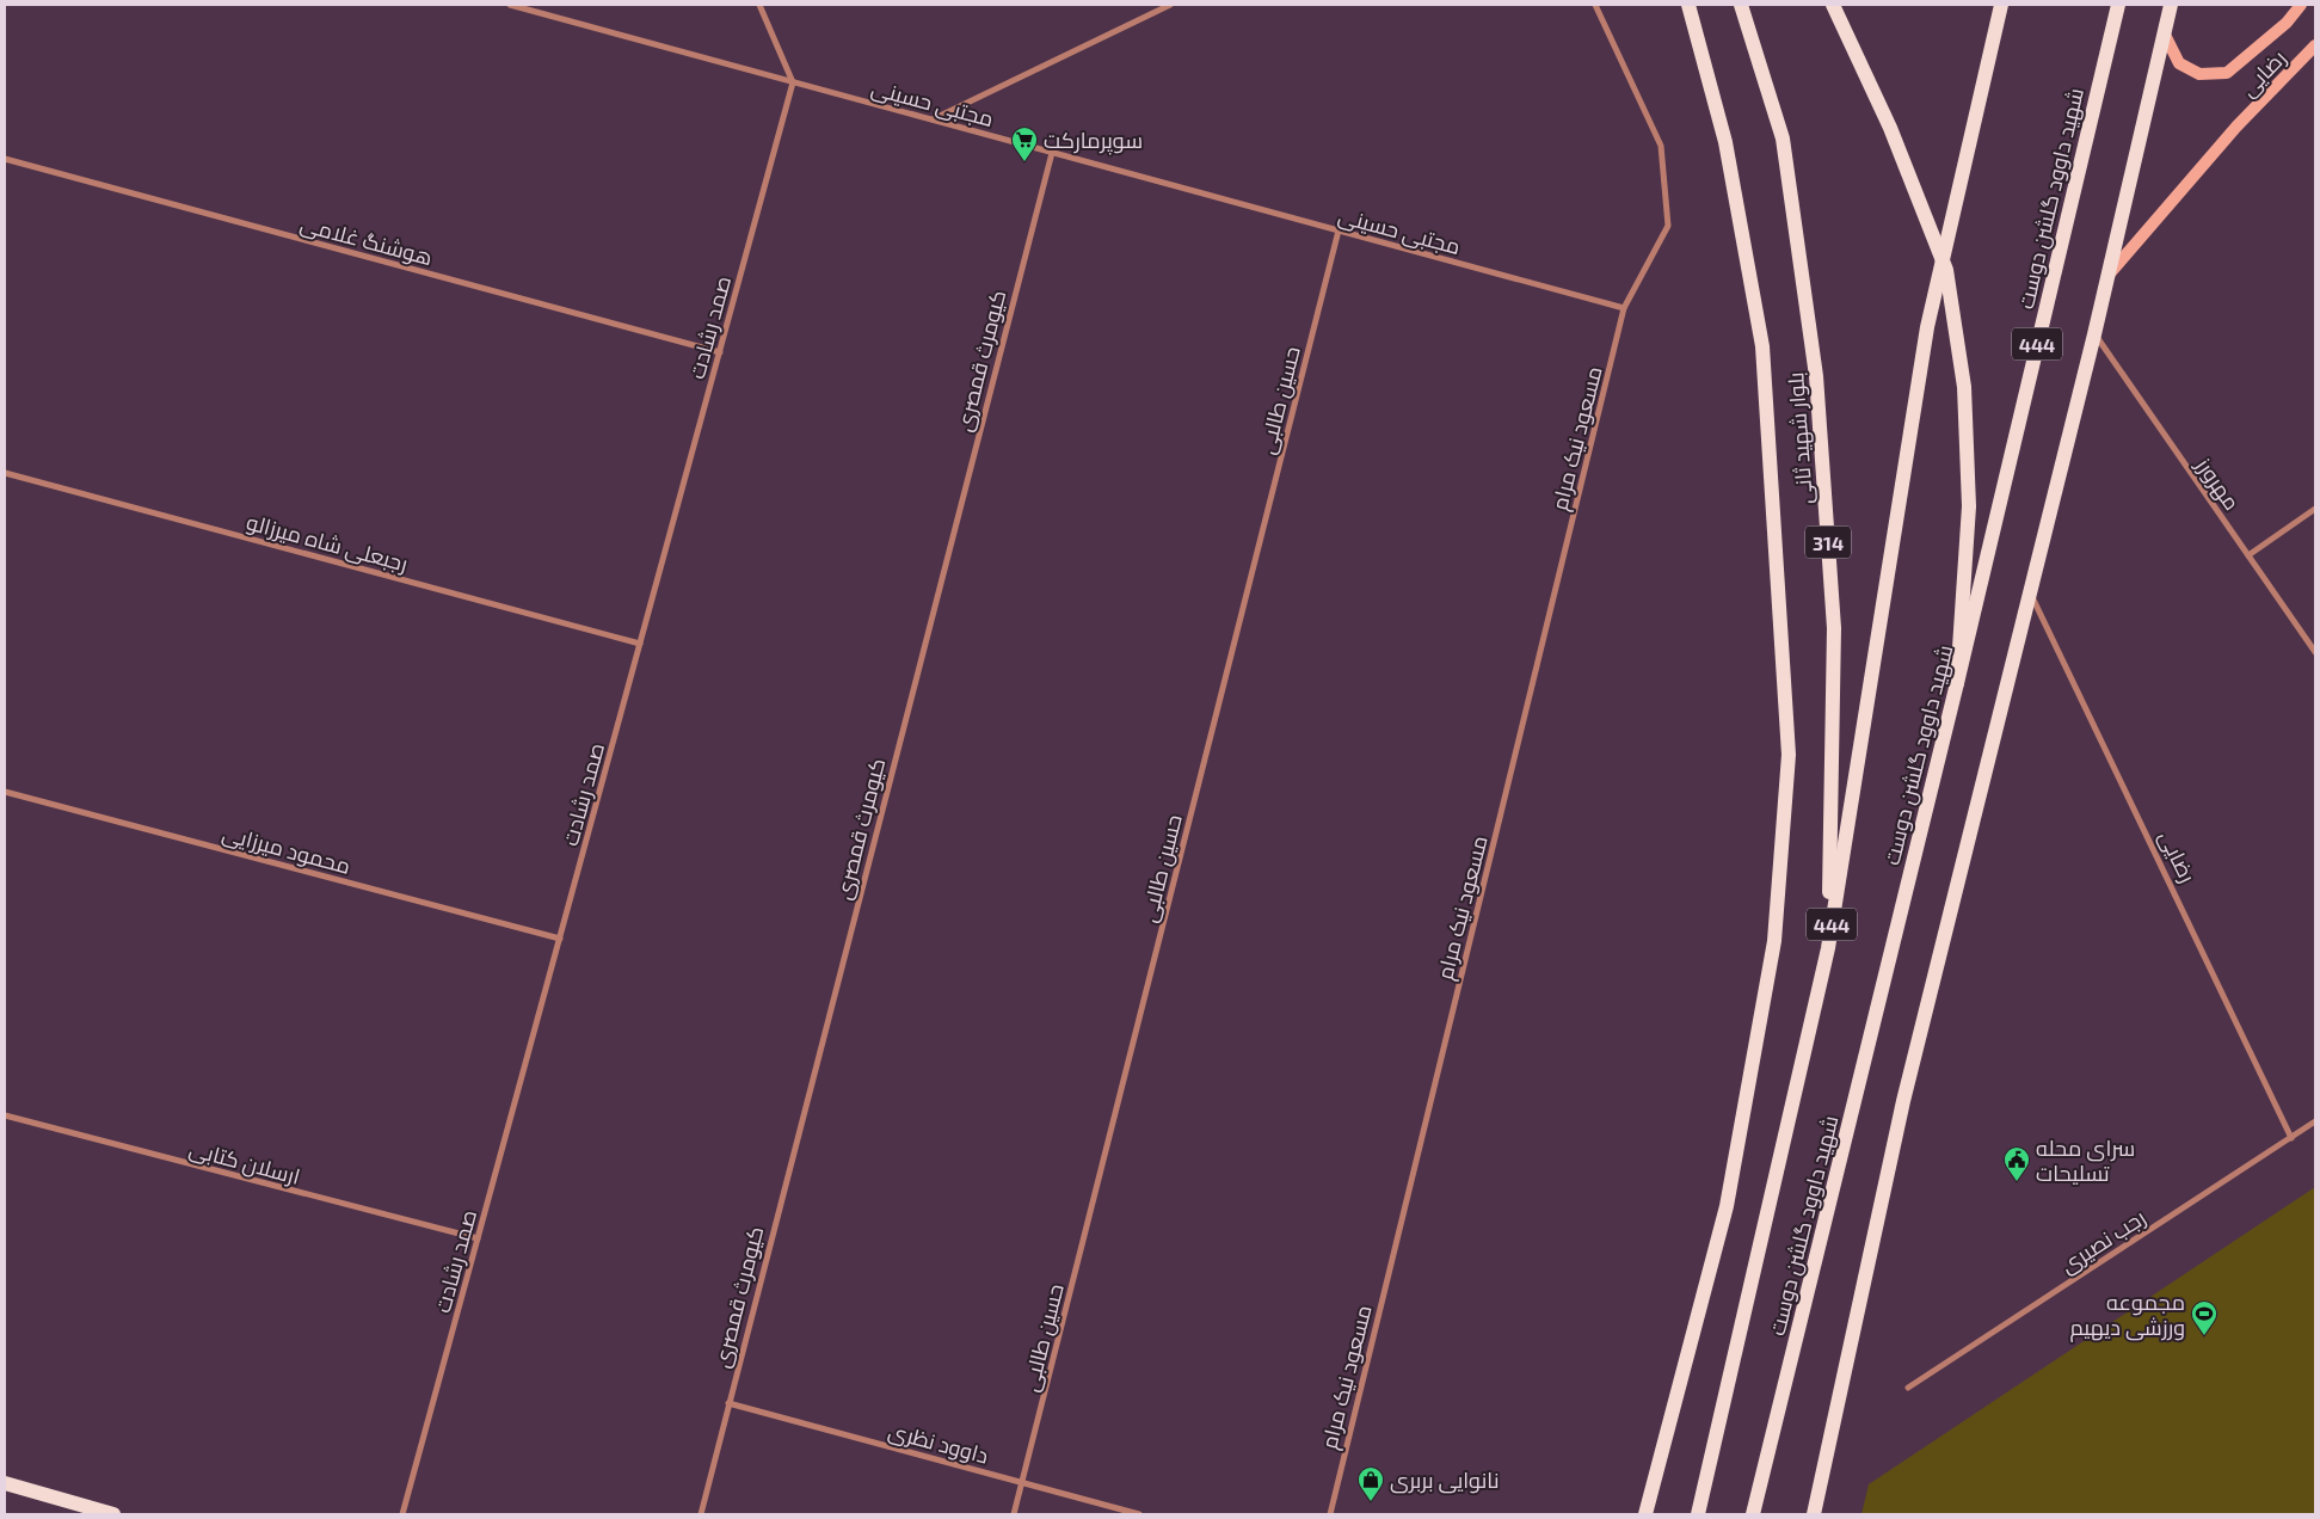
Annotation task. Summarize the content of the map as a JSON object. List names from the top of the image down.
{
  "streets": {
    "main road": [
      "شهید داوود گلشن دوست",
      "444",
      "بلوار شهید ثانی",
      "314"
    ],
    "street": [
      "رضایی",
      "مجتبی حسینی",
      "هوشنگ غلامی",
      "صمد رشادت",
      "کیومرث قمصری",
      "حسین طالبی",
      "مسعود نیک مرام",
      "مهرورز",
      "رجبعلی شاه میرزالو",
      "محمود میرزایی",
      "ارسلان کتابی",
      "رجب نصیری",
      "داوود نظری"
    ]
  },
  "crossings": [
    ["رضایی", "رجب نصیری"],
    ["مجتبی حسینی", "صمد رشادت"],
    ["مجتبی حسینی", "کیومرث قمصری"],
    ["مجتبی حسینی", "حسین طالبی"],
    ["مجتبی حسینی", "مسعود نیک مرام"],
    ["شهید داوود گلشن دوست", "بلوار شهید ثانی"],
    ["هوشنگ غلامی", "صمد رشادت"],
    ["صمد رشادت", "رجبعلی شاه میرزالو"],
    ["صمد رشادت", "محمود میرزایی"],
    ["صمد رشادت", "ارسلان کتابی"],
    ["کیومرث قمصری", "داوود نظری"],
    ["حسین طالبی", "داوود نظری"]
  ],
  "places": {
    "supermarket": ["سوپرمارکت"],
    "public building": ["سرای محله تسلیحات"],
    "sports": ["مجموعه ورزشی دیهیم"],
    "shop": ["نانوایی بربری"]
  }
}
